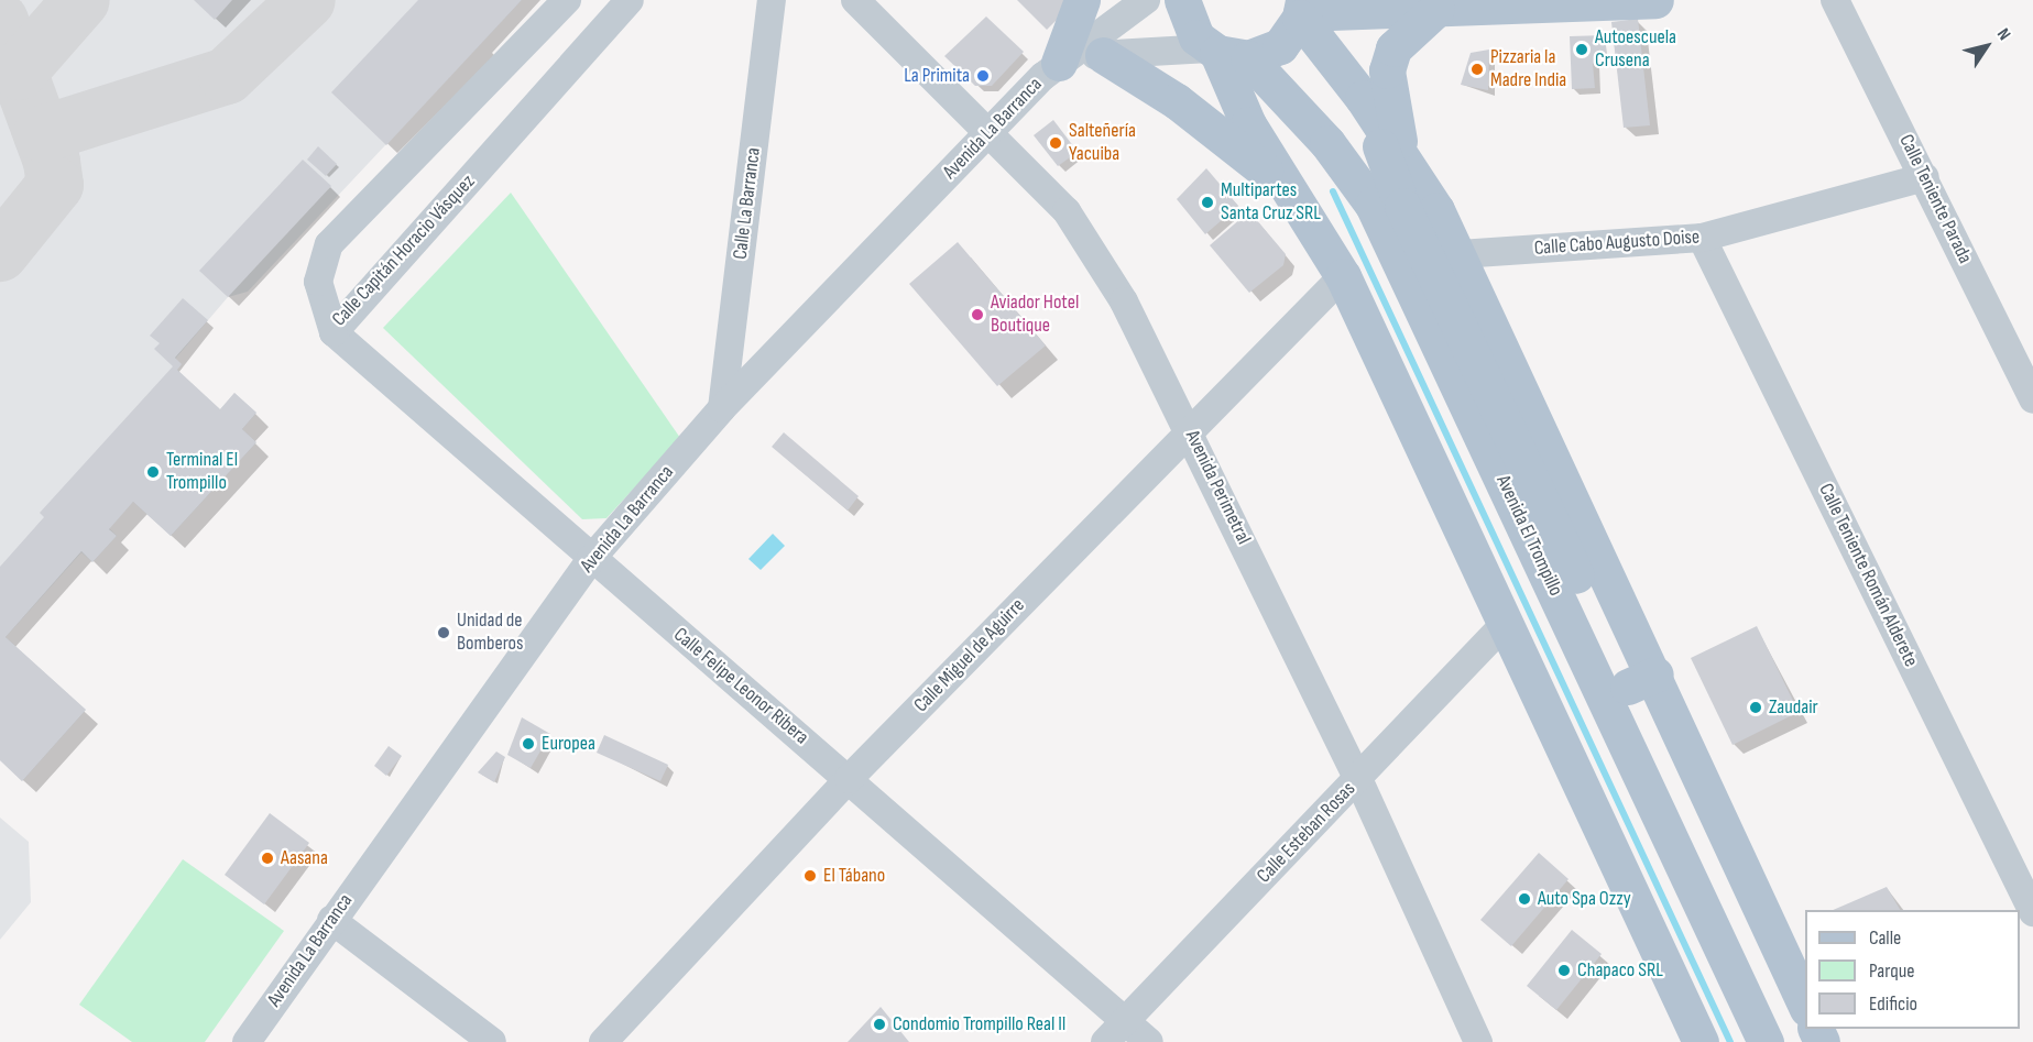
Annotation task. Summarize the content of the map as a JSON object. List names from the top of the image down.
{
  "streets": {
    "main road": ["Avenida El Trompillo"],
    "street": [
      "Avenida La Barranca",
      "Calle Teniente Parada",
      "Calle La Barranca",
      "Calle Cabo Augusto Doise",
      "Calle Capitán Horacio Vásquez",
      "Avenida Perimetral",
      "Calle Teniente Román Alderete",
      "Calle Miguel de Aguirre",
      "Calle Felipe Leonor Ribera",
      "Calle Esteban Rosas"
    ]
  },
  "crossings": [
    ["Avenida La Barranca", "Calle La Barranca"],
    ["Avenida La Barranca", "Avenida Perimetral"],
    ["Avenida La Barranca", "Calle Felipe Leonor Ribera"],
    ["Calle Teniente Parada", "Calle Cabo Augusto Doise"],
    ["Calle Cabo Augusto Doise", "Avenida El Trompillo"],
    ["Calle Cabo Augusto Doise", "Calle Teniente Román Alderete"],
    ["Calle Capitán Horacio Vásquez", "Calle Felipe Leonor Ribera"],
    ["Avenida Perimetral", "Calle Miguel de Aguirre"],
    ["Avenida Perimetral", "Calle Esteban Rosas"],
    ["Calle Miguel de Aguirre", "Calle Felipe Leonor Ribera"],
    ["Calle Felipe Leonor Ribera", "Calle Esteban Rosas"]
  ],
  "places": [
    "Autoescuela Crusena",
    "Pizzaria la Madre India",
    "La Primita",
    "Salteñería Yacuiba",
    "Multipartes Santa Cruz SRL",
    "Aviador Hotel Boutique",
    "Terminal El Trompillo",
    "Unidad de Bomberos",
    "Zaudair",
    "Europea",
    "Aasana",
    "El Tábano",
    "Auto Spa Ozzy",
    "Chapaco SRL",
    "Condomio Trompillo Real II"
  ],
  "legend": ["Calle", "Parque", "Edificio"],
  "north": "top right"
}
